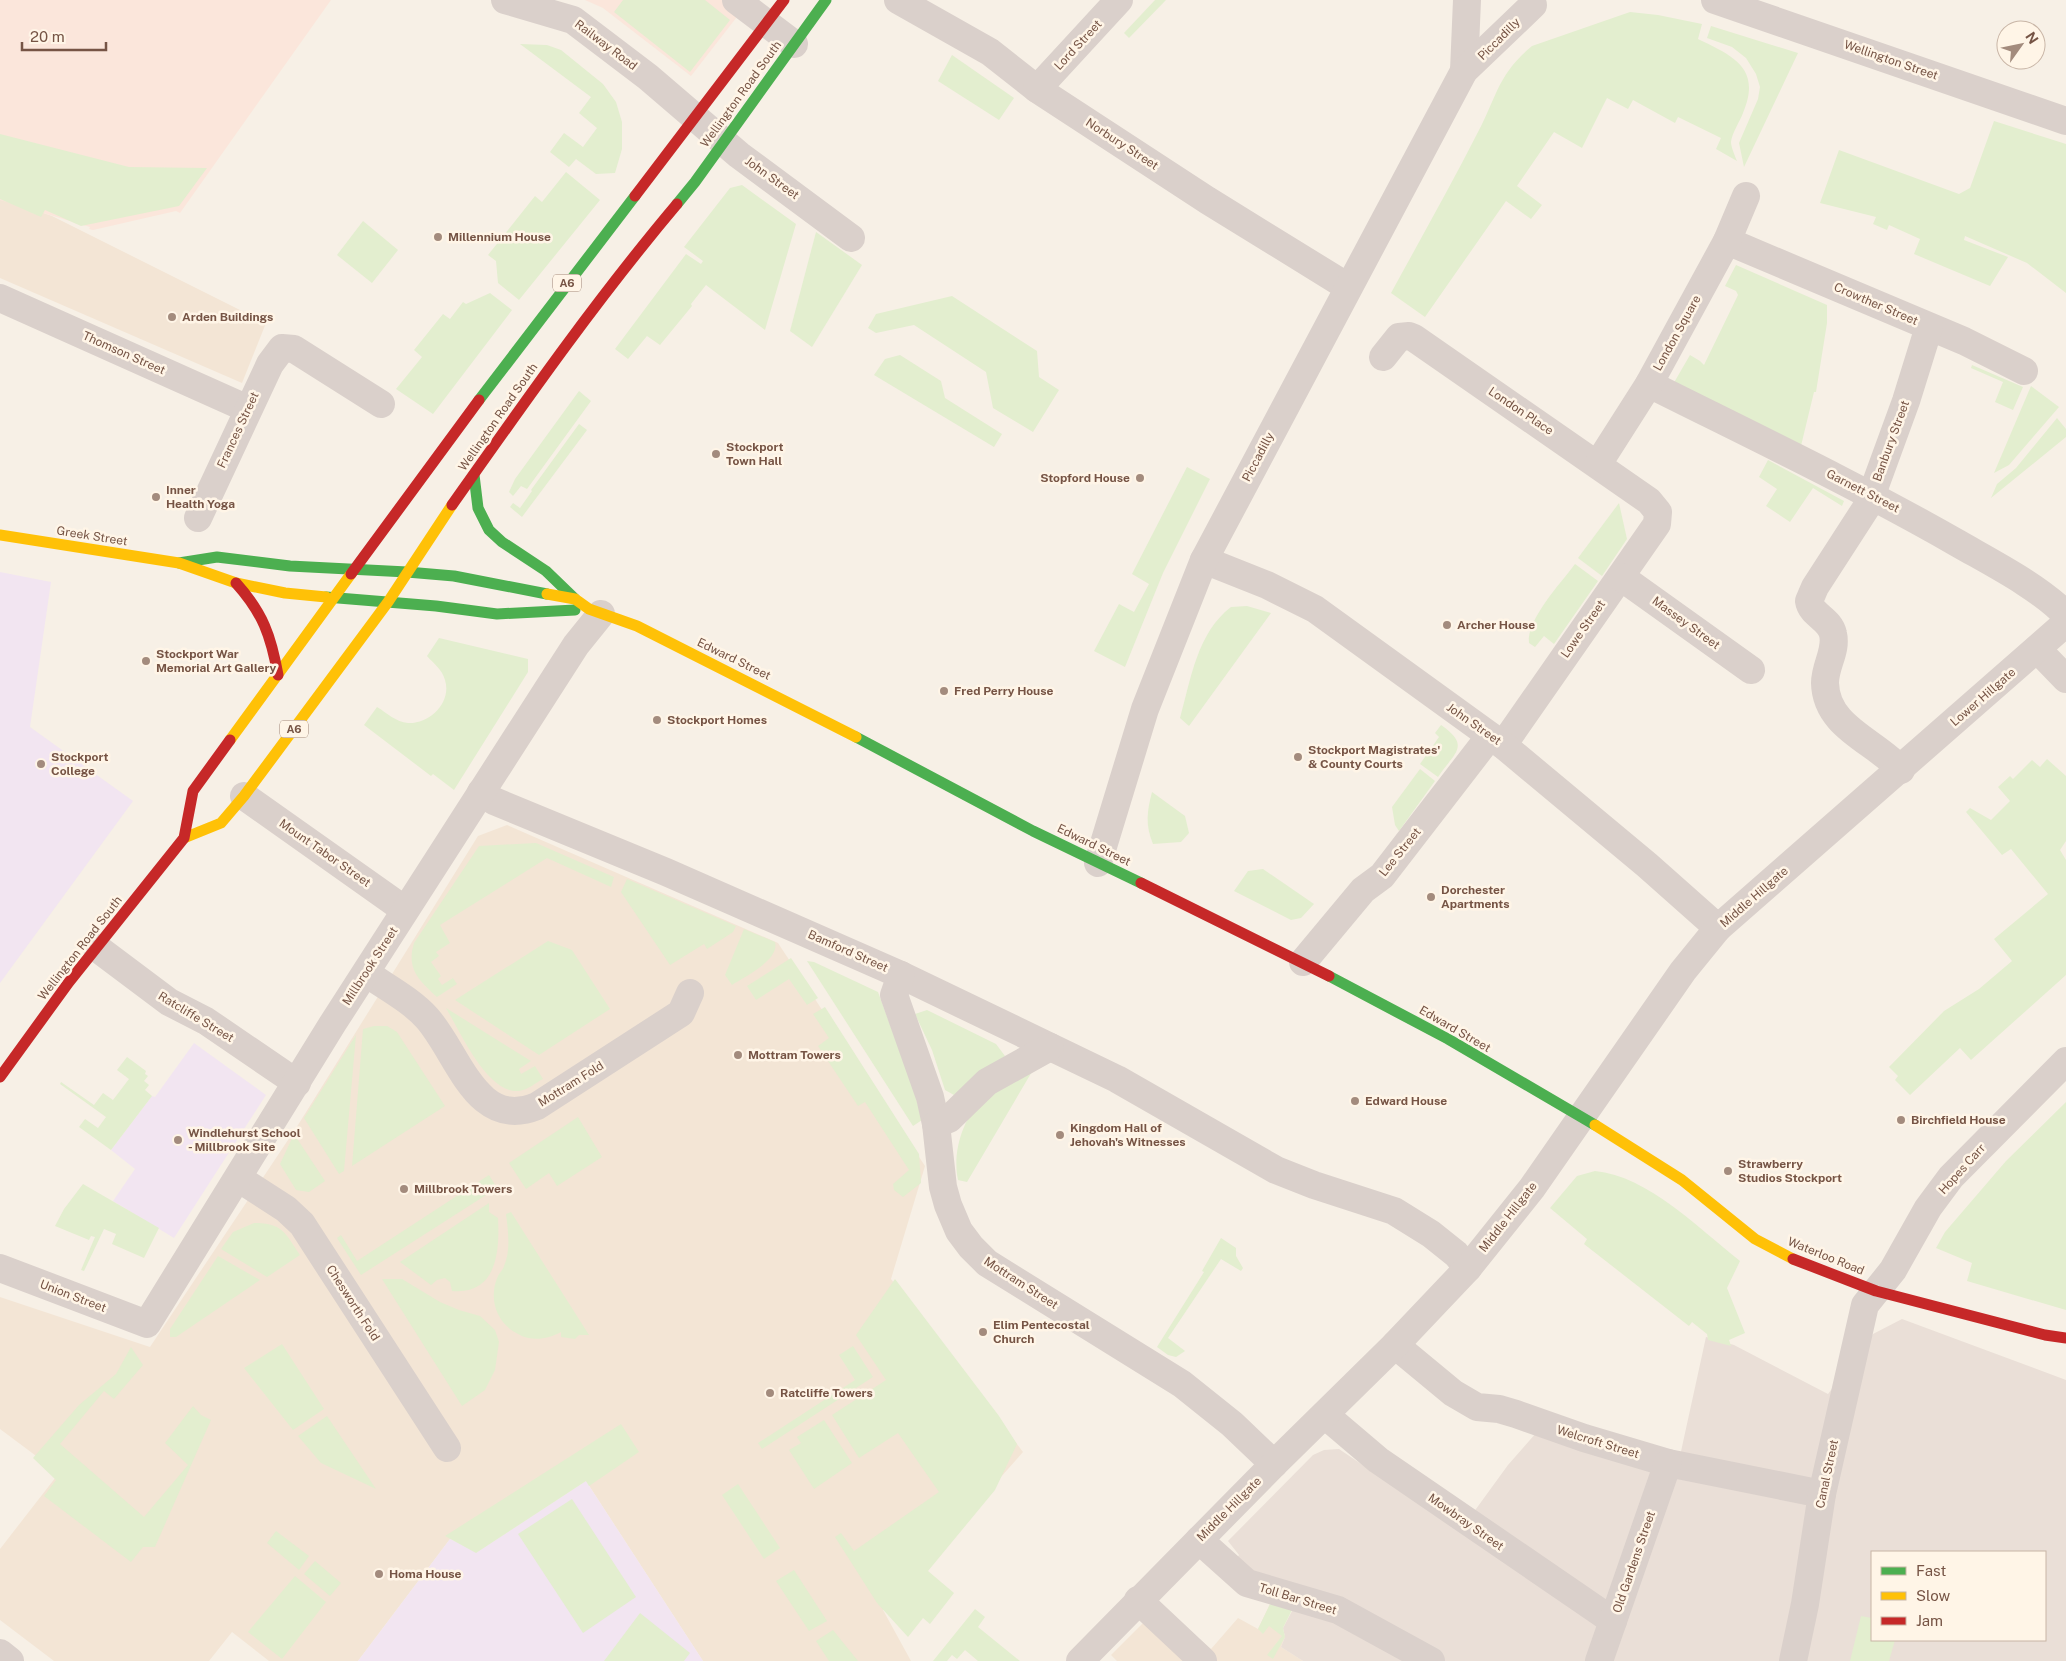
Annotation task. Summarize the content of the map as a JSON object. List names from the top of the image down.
{
  "streets": {
    "main road": [
      "Wellington Road South",
      "A6",
      "Greek Street",
      "Edward Street",
      "Waterloo Road"
    ],
    "street": [
      "Piccadilly",
      "Railway Road",
      "Lord Street",
      "Wellington Street",
      "Norbury Street",
      "John Street",
      "Crowther Street",
      "London Square",
      "Thomson Street",
      "London Place",
      "Frances Street",
      "Banbury Street",
      "Garnett Street",
      "Massey Street",
      "Lowe Street",
      "Lower Hillgate",
      "Lee Street",
      "Mount Tabor Street",
      "Middle Hillgate",
      "Bamford Street",
      "Millbrook Street",
      "Ratcliffe Street",
      "Mottram Fold",
      "Hopes Carr",
      "Mottram Street",
      "Union Street",
      "Chesworth Fold",
      "Welcroft Street",
      "Canal Street",
      "Mowbray Street",
      "Old Gardens Street",
      "Toll Bar Street"
    ]
  },
  "crossings": [
    ["Piccadilly", "Norbury Street"],
    ["Piccadilly", "John Street"],
    ["Piccadilly", "Edward Street"],
    ["Railway Road", "Wellington Road South"],
    ["Railway Road", "John Street"],
    ["Lord Street", "Norbury Street"],
    ["Wellington Road South", "John Street"],
    ["Wellington Road South", "Greek Street"],
    ["Wellington Road South", "Edward Street"],
    ["Wellington Road South", "Mount Tabor Street"],
    ["Wellington Road South", "Ratcliffe Street"],
    ["John Street", "Lowe Street"],
    ["John Street", "Lee Street"],
    ["John Street", "Middle Hillgate"],
    ["Crowther Street", "London Square"],
    ["Crowther Street", "Banbury Street"],
    ["London Square", "London Place"],
    ["London Square", "Garnett Street"],
    ["Thomson Street", "Frances Street"],
    ["London Place", "Lowe Street"],
    ["Banbury Street", "Garnett Street"],
    ["Banbury Street", "Lower Hillgate"],
    ["Banbury Street", "Middle Hillgate"],
    ["Greek Street", "Edward Street"],
    ["Massey Street", "Lowe Street"],
    ["Lowe Street", "Lee Street"],
    ["Edward Street", "Lee Street"],
    ["Edward Street", "Middle Hillgate"],
    ["Edward Street", "Millbrook Street"],
    ["Edward Street", "Waterloo Road"],
    ["Lower Hillgate", "Middle Hillgate"],
    ["Mount Tabor Street", "Millbrook Street"],
    ["Middle Hillgate", "Bamford Street"],
    ["Middle Hillgate", "Waterloo Road"],
    ["Middle Hillgate", "Mottram Street"],
    ["Middle Hillgate", "Welcroft Street"],
    ["Middle Hillgate", "Mowbray Street"],
    ["Middle Hillgate", "Toll Bar Street"],
    ["Bamford Street", "Millbrook Street"],
    ["Bamford Street", "Mottram Street"],
    ["Millbrook Street", "Ratcliffe Street"],
    ["Millbrook Street", "Mottram Fold"],
    ["Millbrook Street", "Union Street"],
    ["Millbrook Street", "Chesworth Fold"],
    ["Hopes Carr", "Waterloo Road"],
    ["Hopes Carr", "Canal Street"],
    ["Waterloo Road", "Canal Street"],
    ["Welcroft Street", "Canal Street"],
    ["Welcroft Street", "Old Gardens Street"],
    ["Mowbray Street", "Old Gardens Street"]
  ],
  "places": [
    "Millennium House",
    "Arden Buildings",
    "Stockport Town Hall",
    "Stopford House",
    "Inner Health Yoga",
    "Archer House",
    "Stockport War Memorial Art Gallery",
    "Fred Perry House",
    "Stockport Homes",
    "Stockport Magistrates' & County Courts",
    "Stockport College",
    "Dorchester Apartments",
    "Mottram Towers",
    "Edward House",
    "Birchfield House",
    "Kingdom Hall of Jehovah's Witnesses",
    "Windlehurst School - Millbrook Site",
    "Strawberry Studios Stockport",
    "Millbrook Towers",
    "Elim Pentecostal Church",
    "Ratcliffe Towers",
    "Homa House"
  ],
  "legend": ["Fast", "Slow", "Jam"],
  "scale_bar": "20 m",
  "north": "top right"
}
